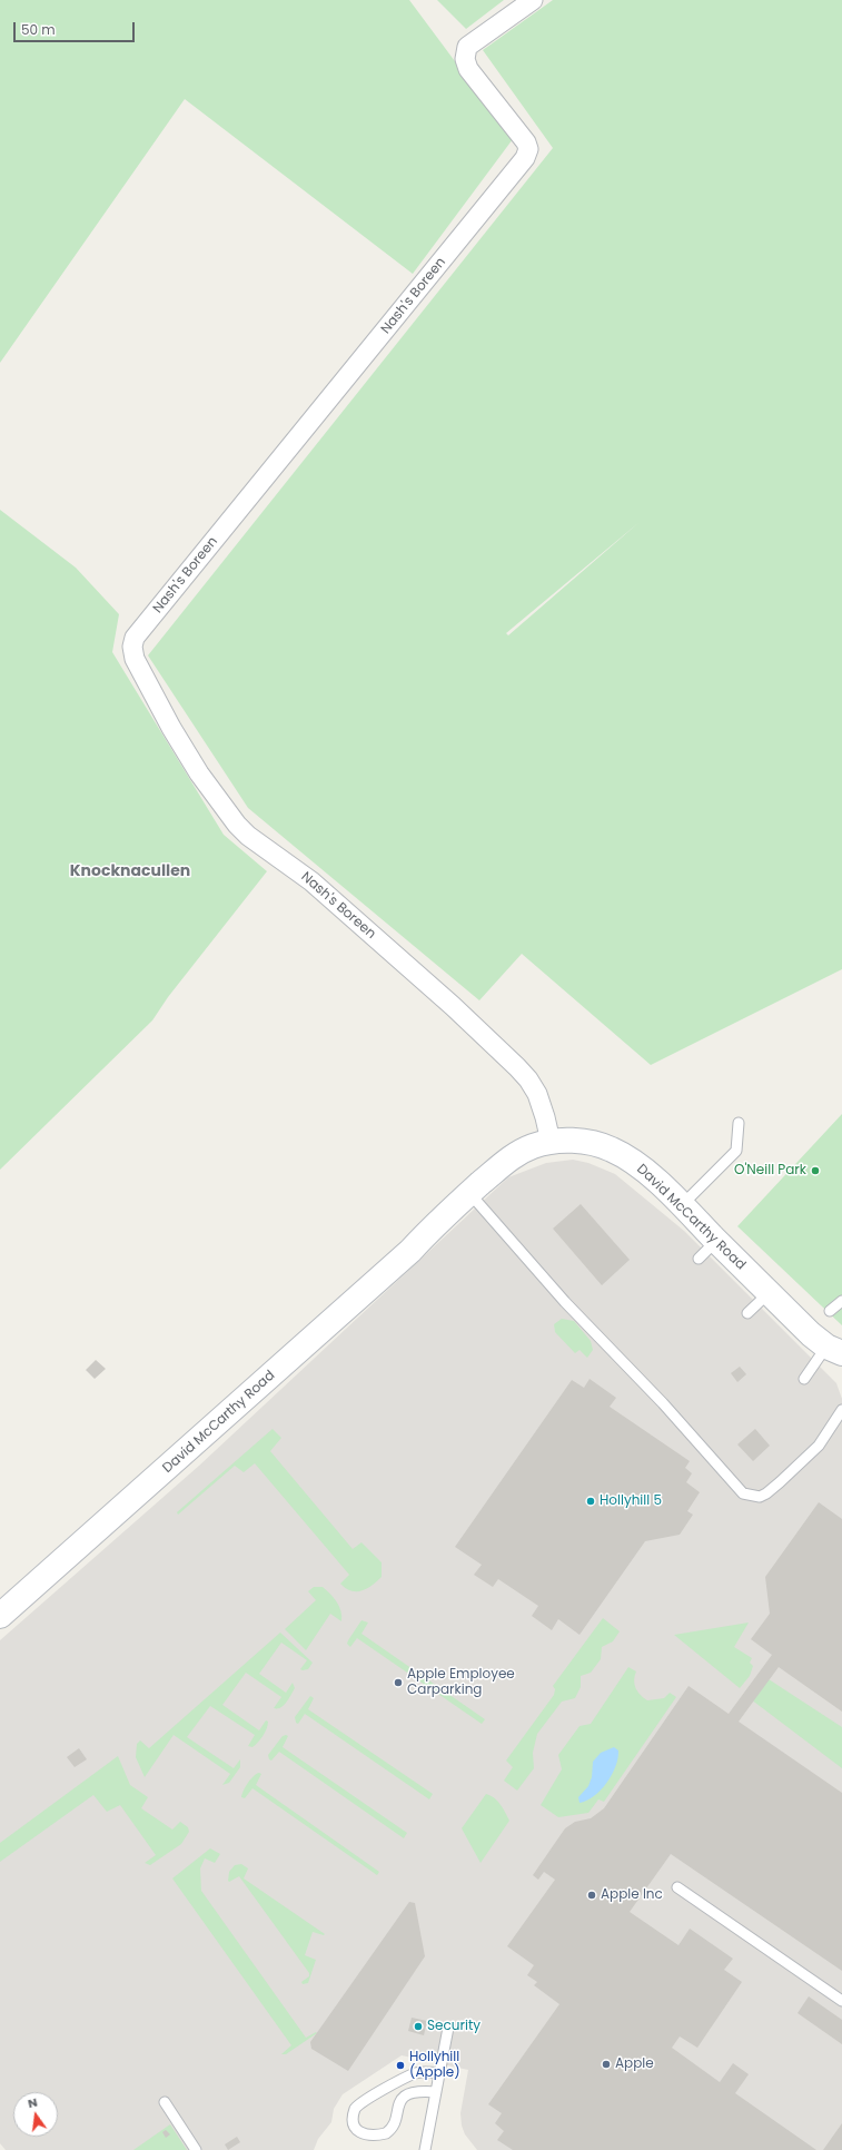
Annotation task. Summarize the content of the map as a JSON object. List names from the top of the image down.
{
  "streets": {
    "street": ["Nash's Boreen", "David McCarthy Road"]
  },
  "crossings": [
    ["Nash's Boreen", "David McCarthy Road"]
  ],
  "districts": ["Knocknacullen"],
  "places": [
    "O'Neill Park",
    "Hollyhill 5",
    "Apple Employee Carparking",
    "Apple Inc",
    "Security",
    "Apple",
    "Hollyhill (Apple)"
  ],
  "scale_bar": "50 m",
  "north": "top"
}
